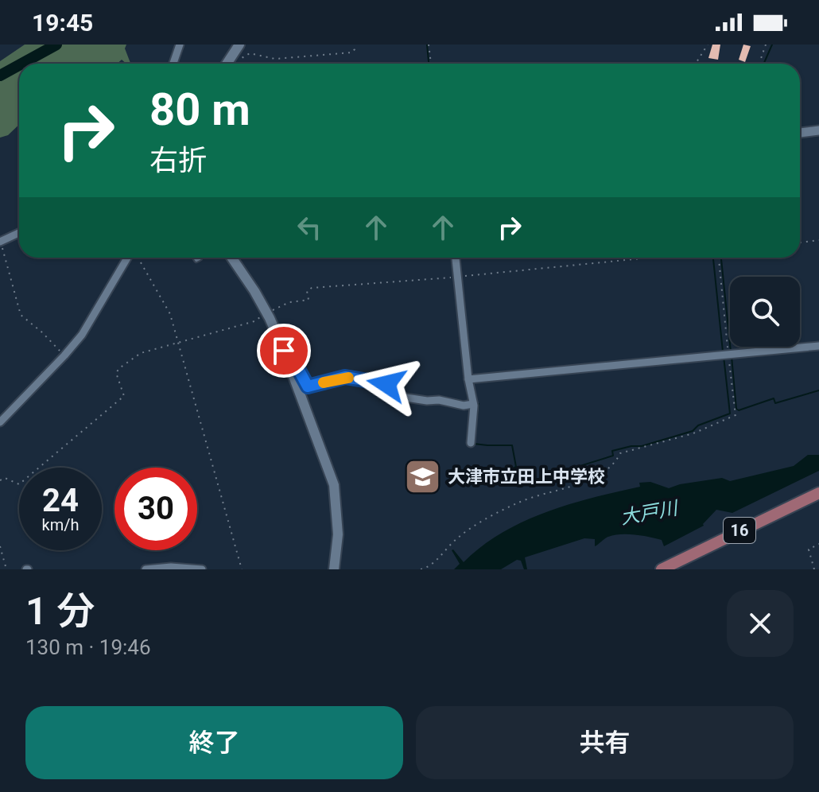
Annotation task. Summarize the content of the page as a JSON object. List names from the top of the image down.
{
  "streets": {
    "main road": ["16"]
  },
  "water": ["大戸川"],
  "places": {
    "school or university": ["大津市立田上中学校"]
  },
  "page": {
    "status": "19:45",
    "turn": ["80 m", "右折"],
    "speed": "24 km/h",
    "limit": "30",
    "heading": ["1 分", "130 m · 19:46"],
    "buttons": ["終了", "共有"]
  }
}
